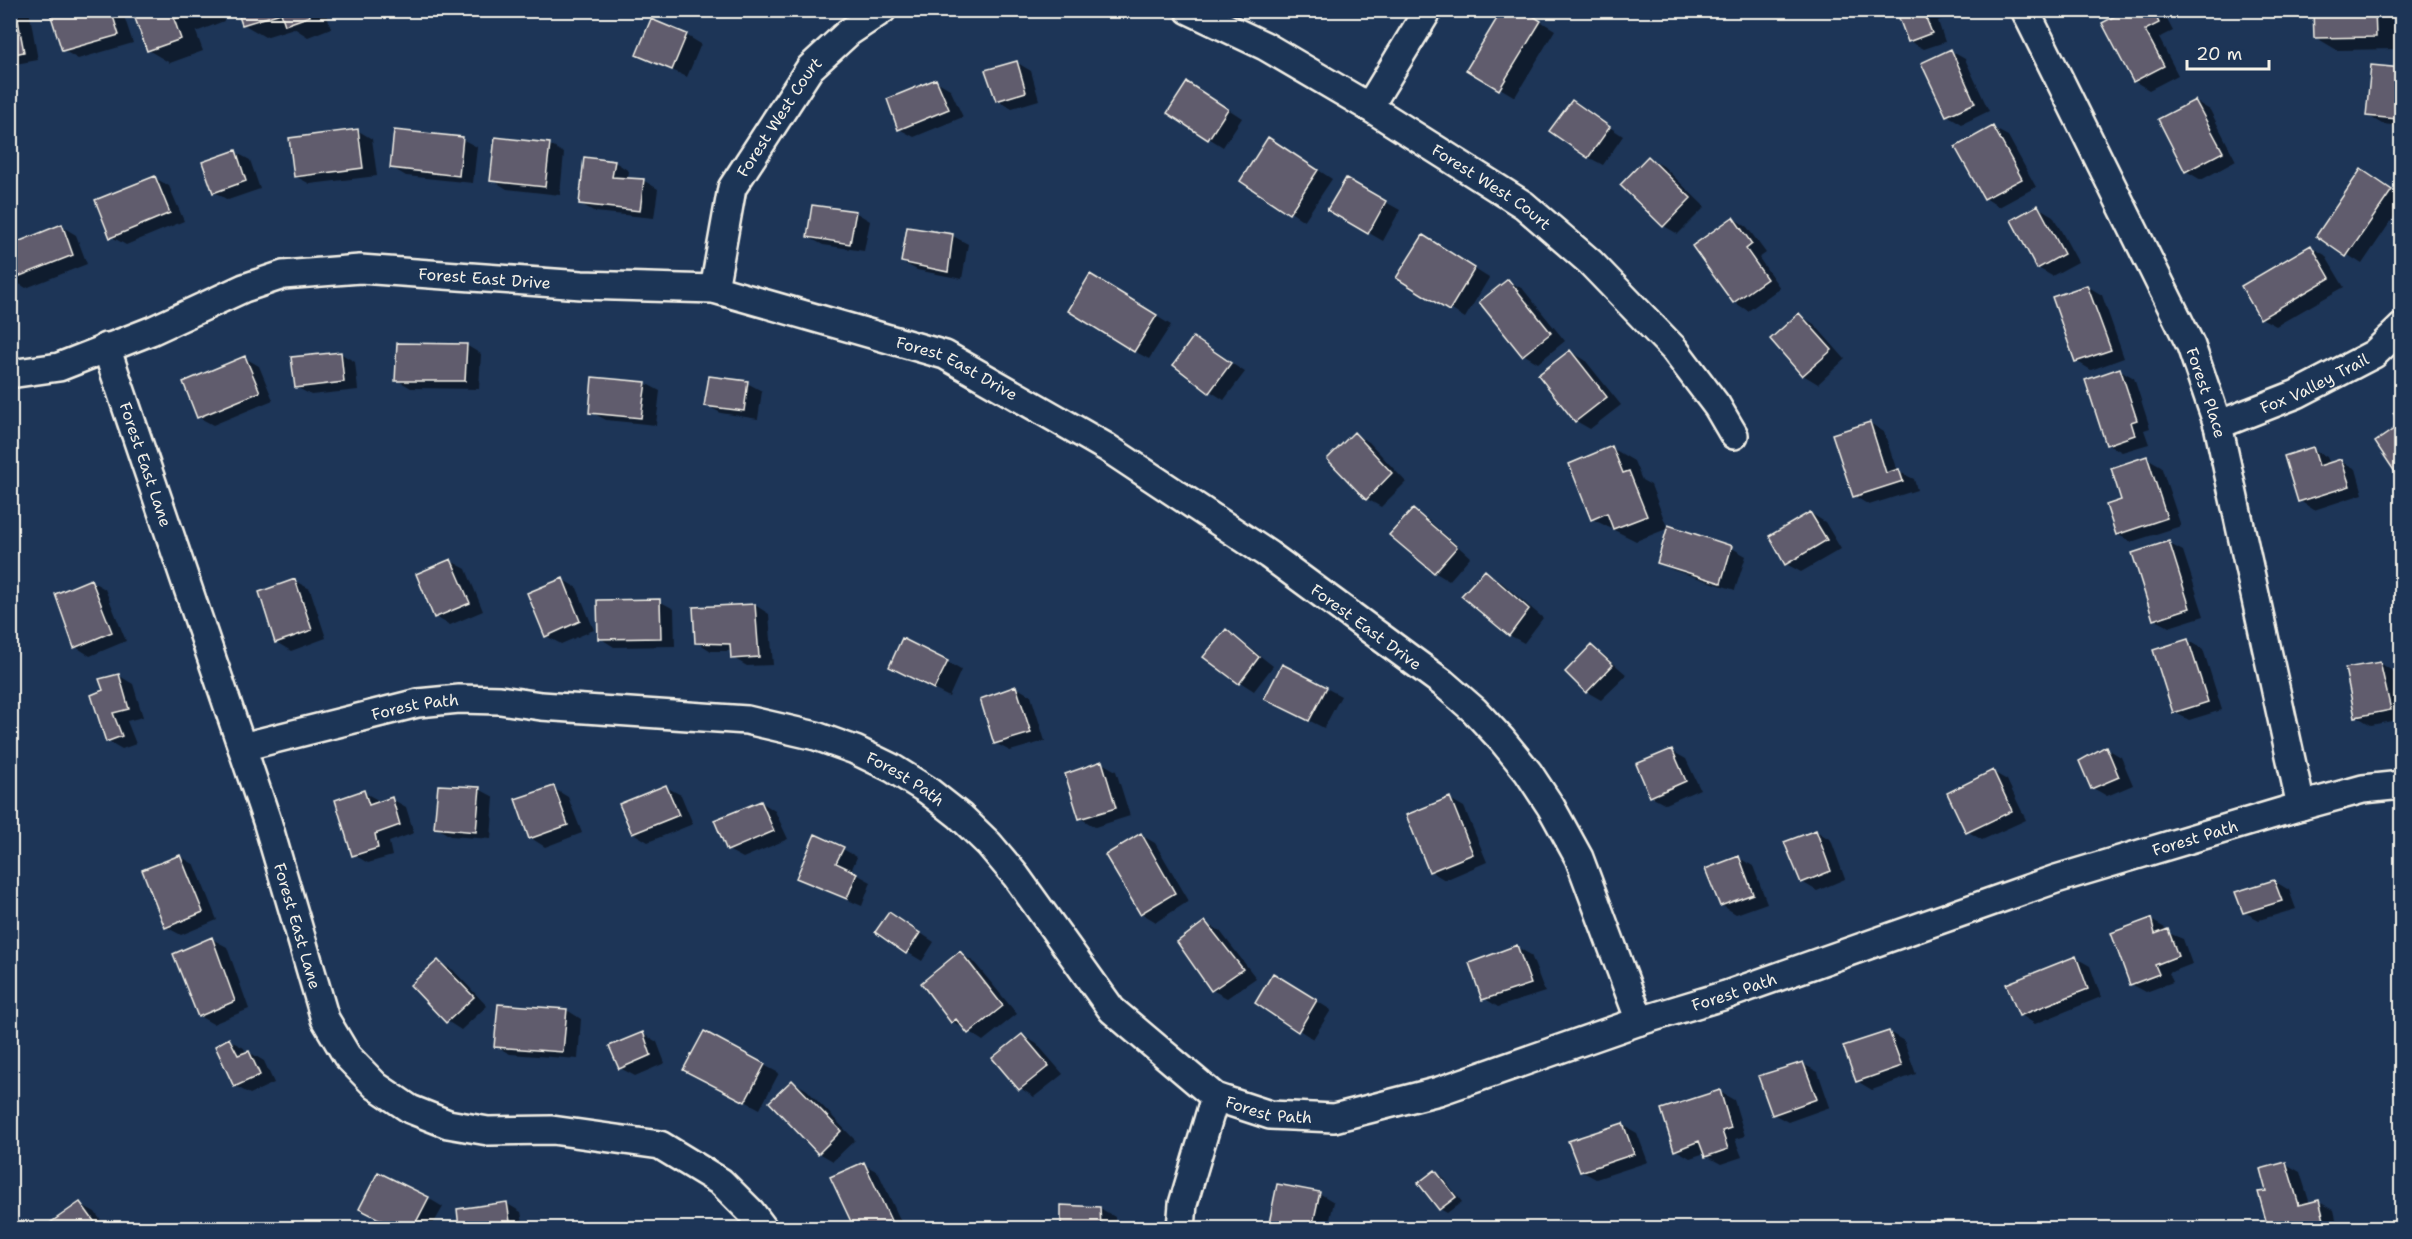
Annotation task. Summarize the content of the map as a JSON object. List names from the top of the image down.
{
  "streets": {
    "street": [
      "Forest West Court",
      "Forest East Drive",
      "Fox Valley Trail",
      "Forest Place",
      "Forest East Lane",
      "Forest Path"
    ]
  },
  "crossings": [
    ["Forest West Court", "Forest East Drive"],
    ["Forest East Drive", "Forest East Lane"],
    ["Forest East Drive", "Forest Path"],
    ["Fox Valley Trail", "Forest Place"],
    ["Forest Place", "Forest Path"],
    ["Forest East Lane", "Forest Path"]
  ],
  "scale_bar": "20 m"
}
